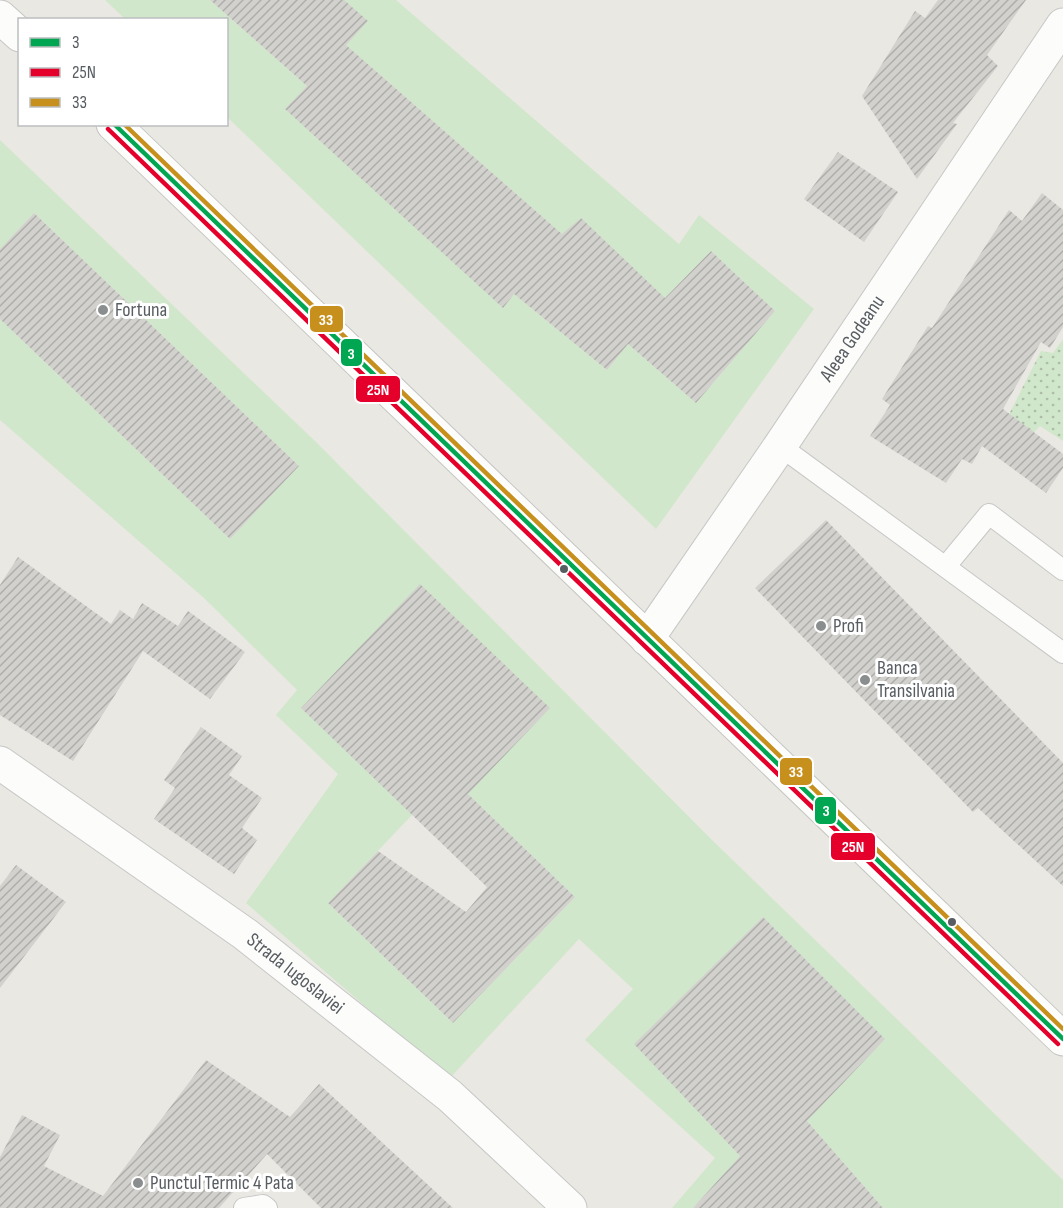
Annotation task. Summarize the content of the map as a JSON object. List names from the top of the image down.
{
  "streets": {
    "street": ["Aleea Godeanu", "Strada Iugoslaviei"]
  },
  "places": [
    "Fortuna",
    "Profi",
    "Banca Transilvania",
    "Punctul Termic 4 Pata"
  ],
  "lines": ["transit line 3", "transit line 33", "transit line 25N"],
  "legend": ["3", "25N", "33"]
}
